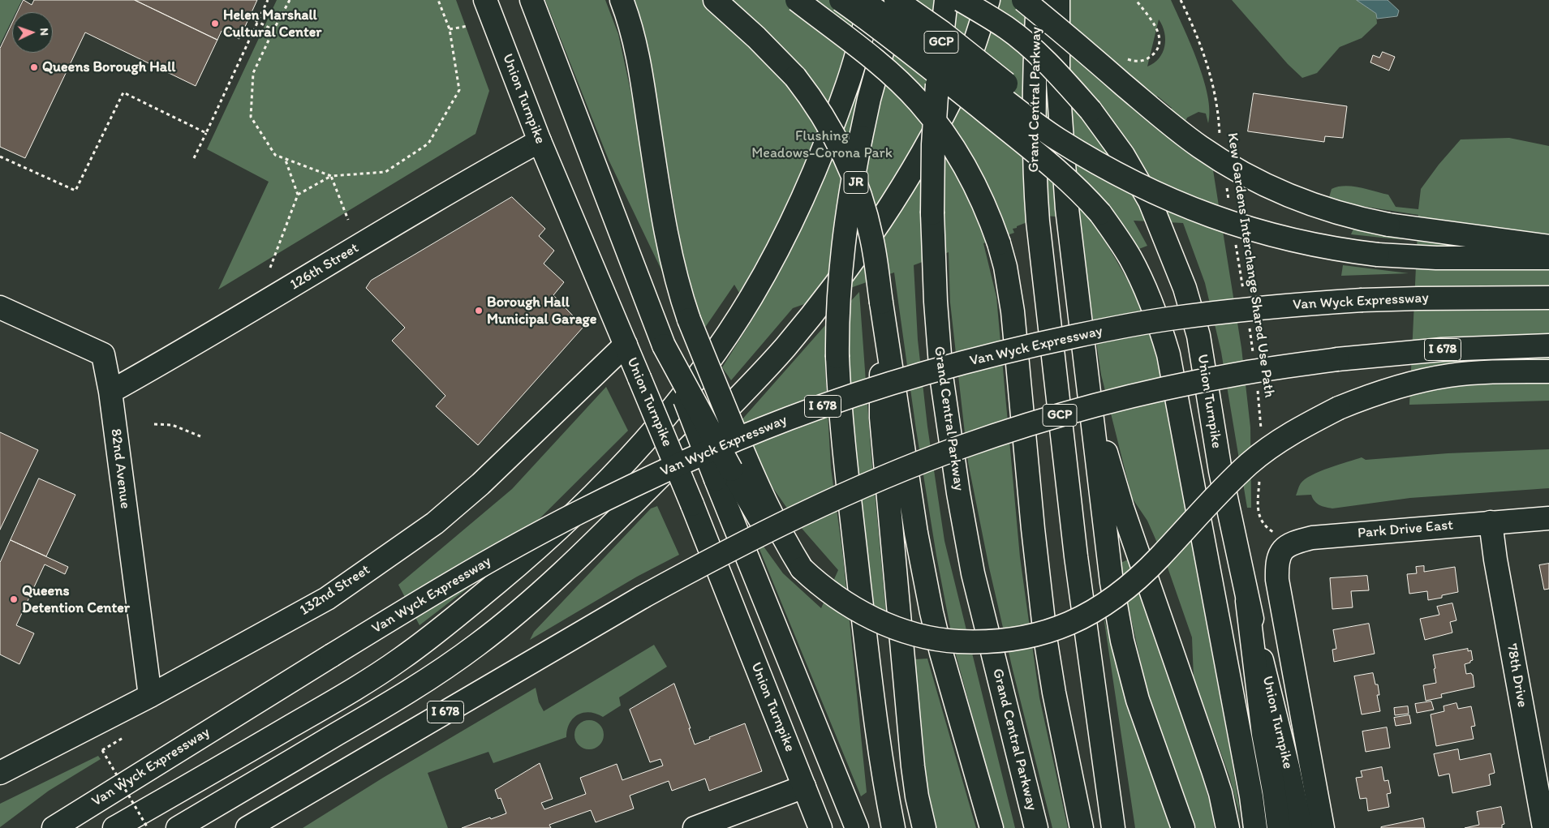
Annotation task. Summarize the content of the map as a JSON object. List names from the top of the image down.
{
  "streets": {
    "main road": [
      "GCP",
      "Union Turnpike",
      "Grand Central Parkway",
      "JR",
      "126th Street",
      "Van Wyck Expressway",
      "I 678",
      "82nd Avenue",
      "Park Drive East",
      "132nd Street",
      "78th Drive"
    ],
    "path": ["Kew Gardens Interchange Shared Use Path"]
  },
  "crossings": [
    ["Union Turnpike", "126th Street"],
    ["Union Turnpike", "Park Drive East"],
    ["Union Turnpike", "132nd Street"],
    ["126th Street", "82nd Avenue"],
    ["82nd Avenue", "132nd Street"],
    ["Park Drive East", "78th Drive"]
  ],
  "parks": ["Flushing Meadows-Corona Park"],
  "places": [
    "Helen Marshall Cultural Center",
    "Queens Borough Hall",
    "Borough Hall Municipal Garage",
    "Queens Detention Center"
  ],
  "north": "right"
}
